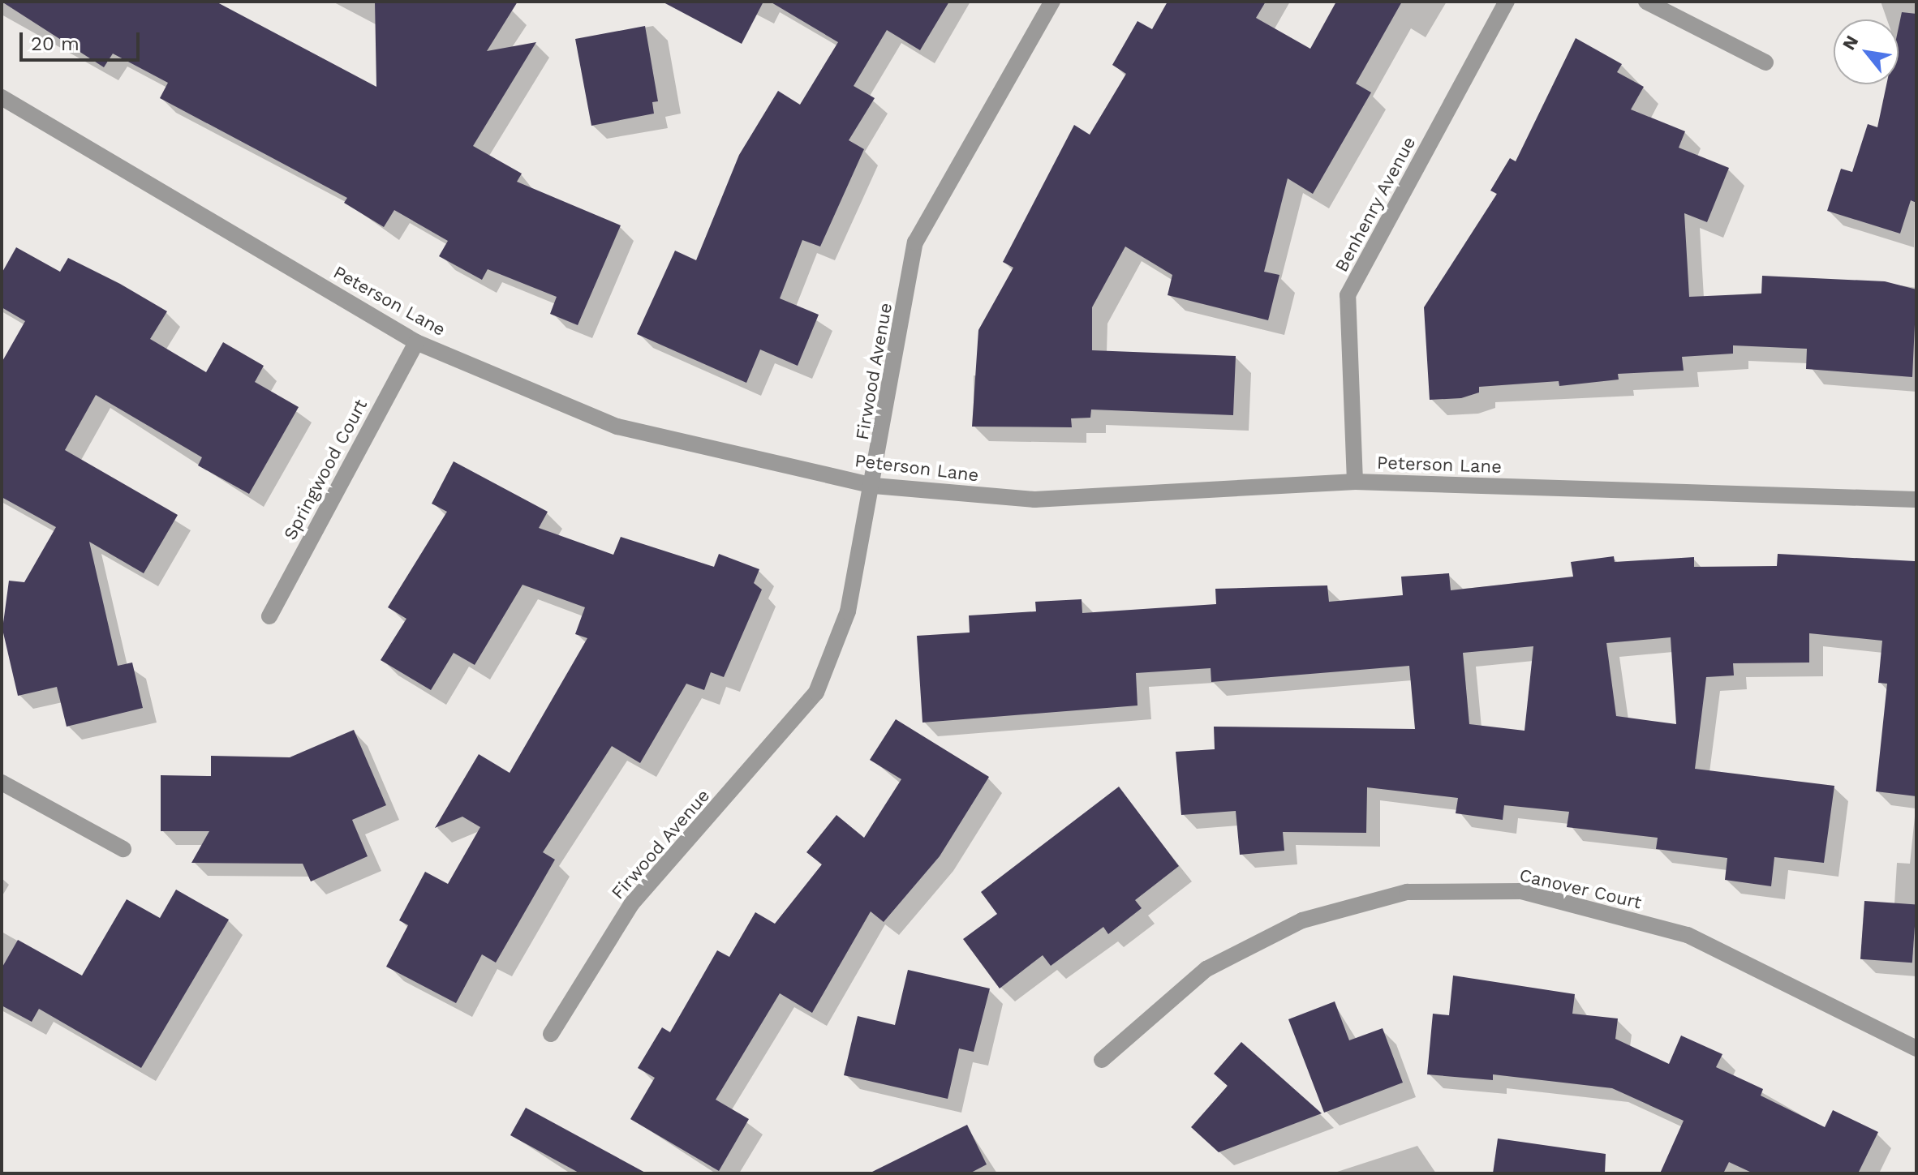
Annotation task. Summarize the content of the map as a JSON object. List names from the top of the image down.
{
  "streets": {
    "street": [
      "Benhenry Avenue",
      "Peterson Lane",
      "Firwood Avenue",
      "Springwood Court",
      "Canover Court"
    ]
  },
  "crossings": [
    ["Benhenry Avenue", "Peterson Lane"],
    ["Peterson Lane", "Firwood Avenue"],
    ["Peterson Lane", "Springwood Court"]
  ],
  "scale_bar": "20 m",
  "north": "top left"
}
